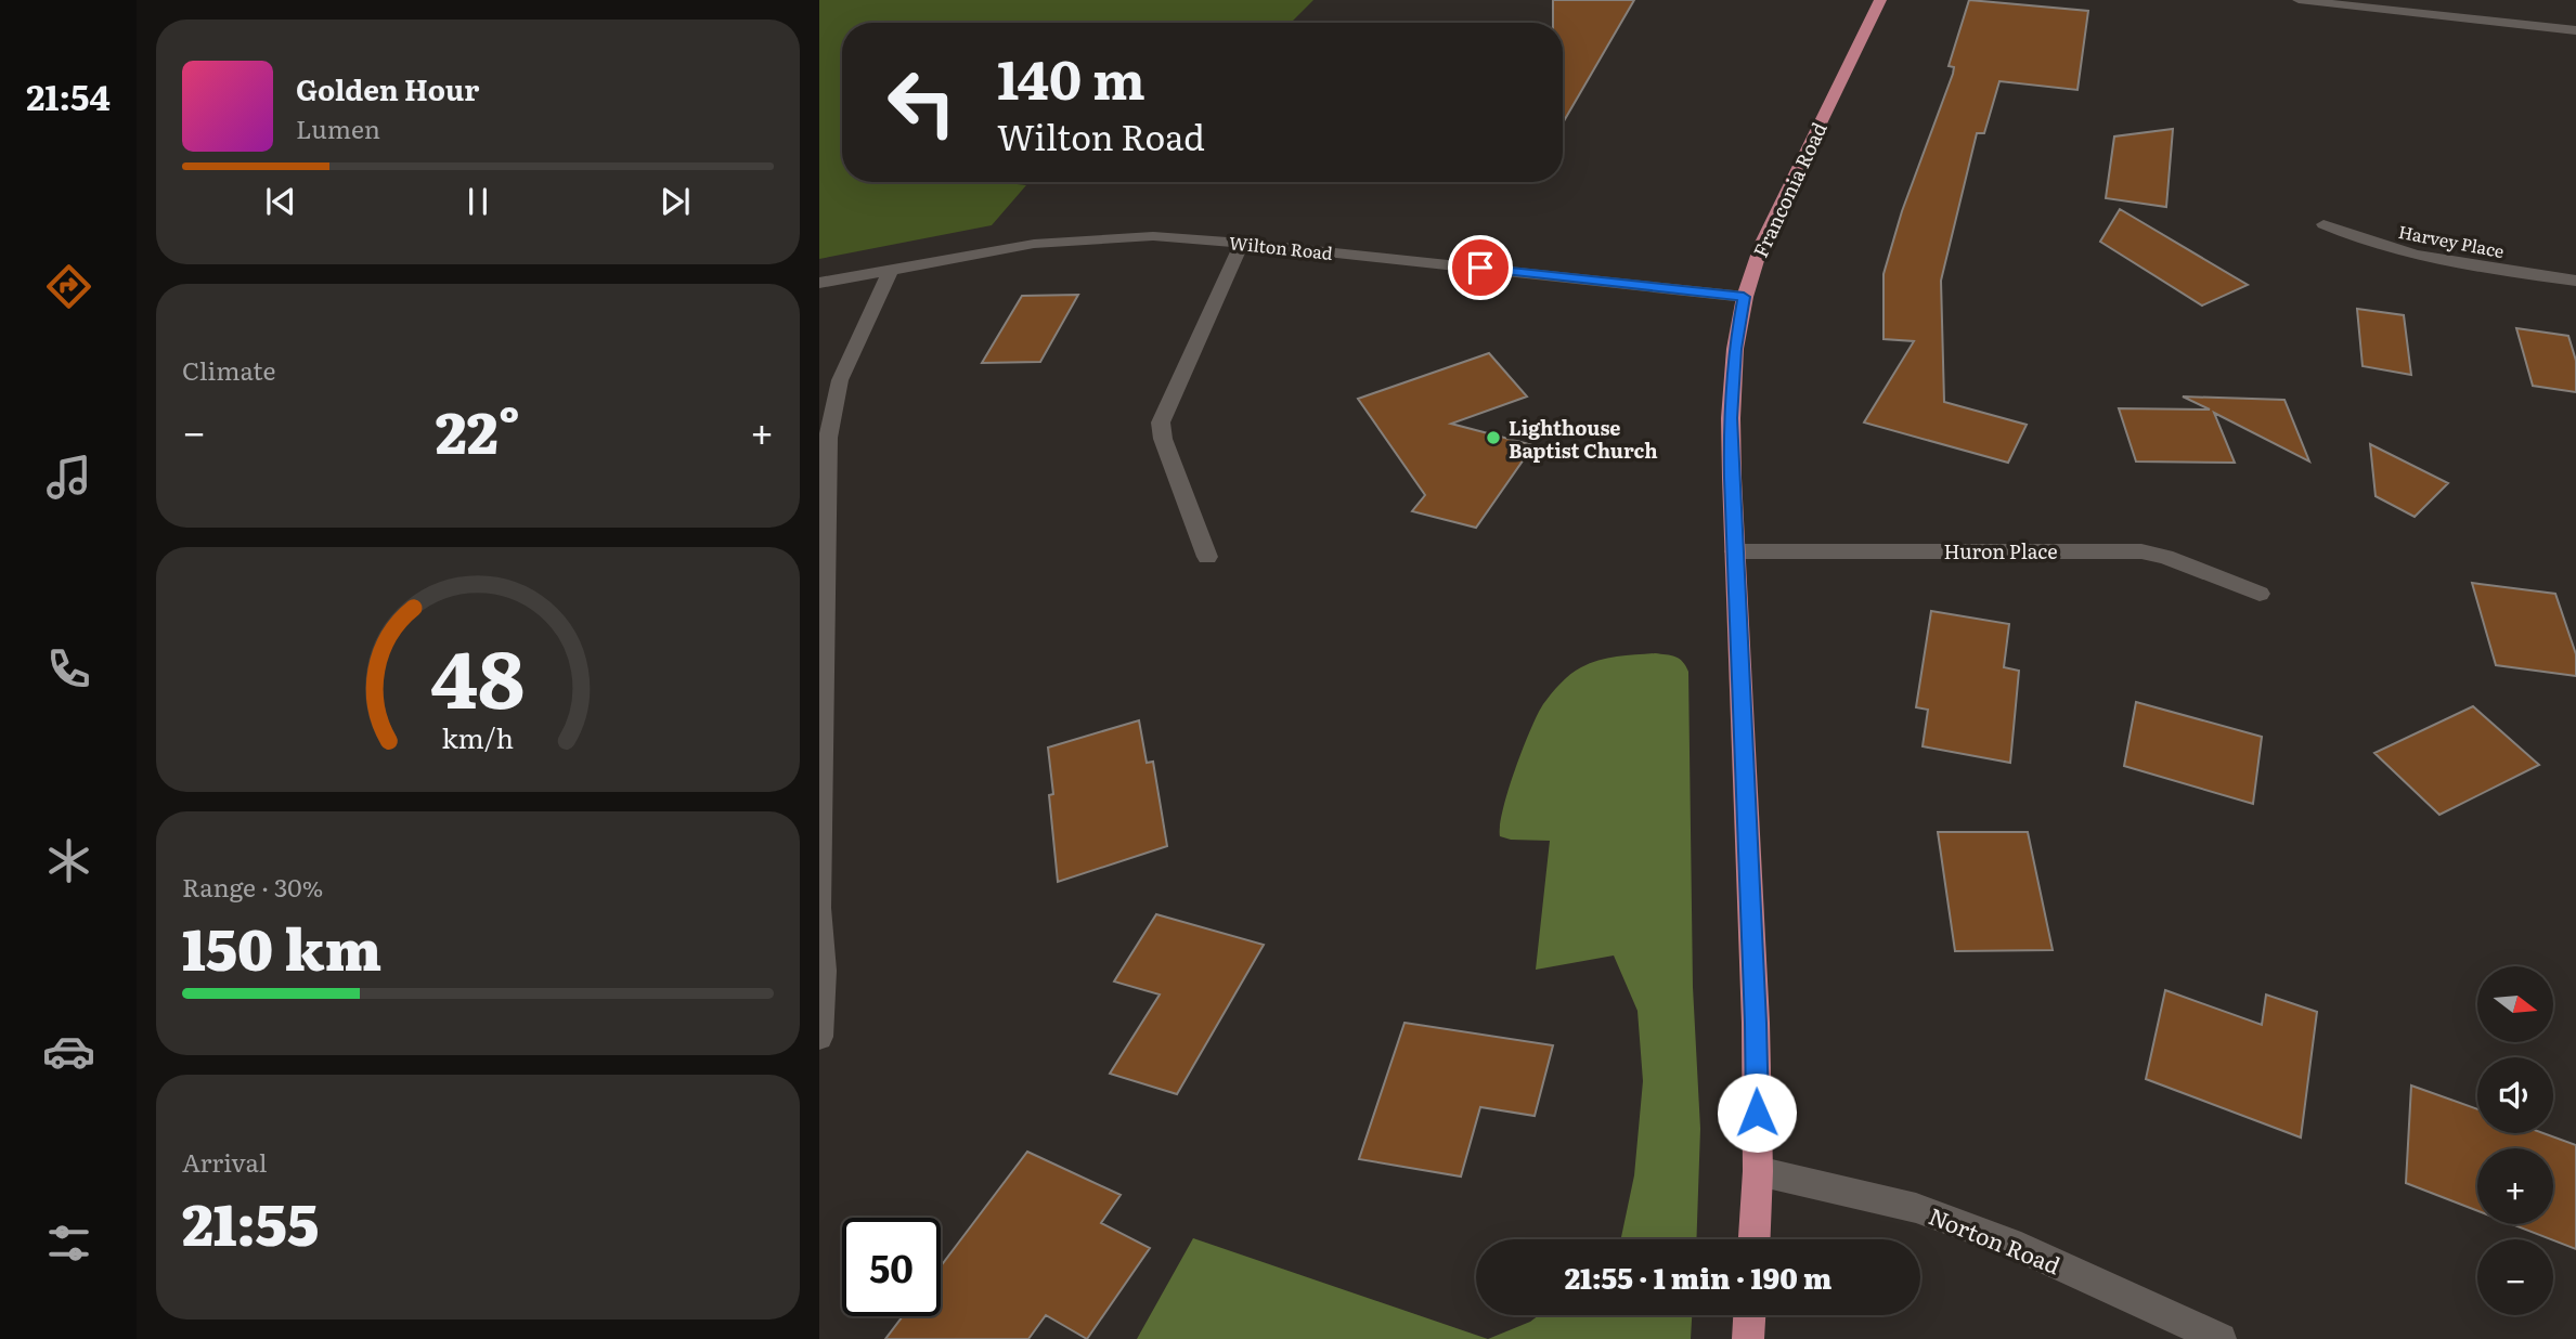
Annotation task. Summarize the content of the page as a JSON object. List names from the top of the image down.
{
  "streets": {
    "main road": ["Franconia Road"],
    "street": [
      "Harvey Place",
      "Wilton Road",
      "Huron Place",
      "Norton Road"
    ]
  },
  "crossings": [
    ["Franconia Road", "Wilton Road"],
    ["Franconia Road", "Huron Place"],
    ["Franconia Road", "Norton Road"]
  ],
  "places": ["Lighthouse Baptist Church"],
  "north": "right",
  "page": {
    "tabs": "21:54",
    "turn": ["140 m", "Wilton Road"],
    "song": ["Golden Hour", "Lumen"],
    "tile": [
      "Climate",
      ["Range · 30%", "150 km"],
      ["Arrival", "21:55"]
    ],
    "heat": ["−", "22°", "+"],
    "map_buttons": ["+", "−"],
    "limit": "50",
    "trip": "21:55 · 1 min · 190 m",
    "gauge": ["48", "km/h"]
  }
}
